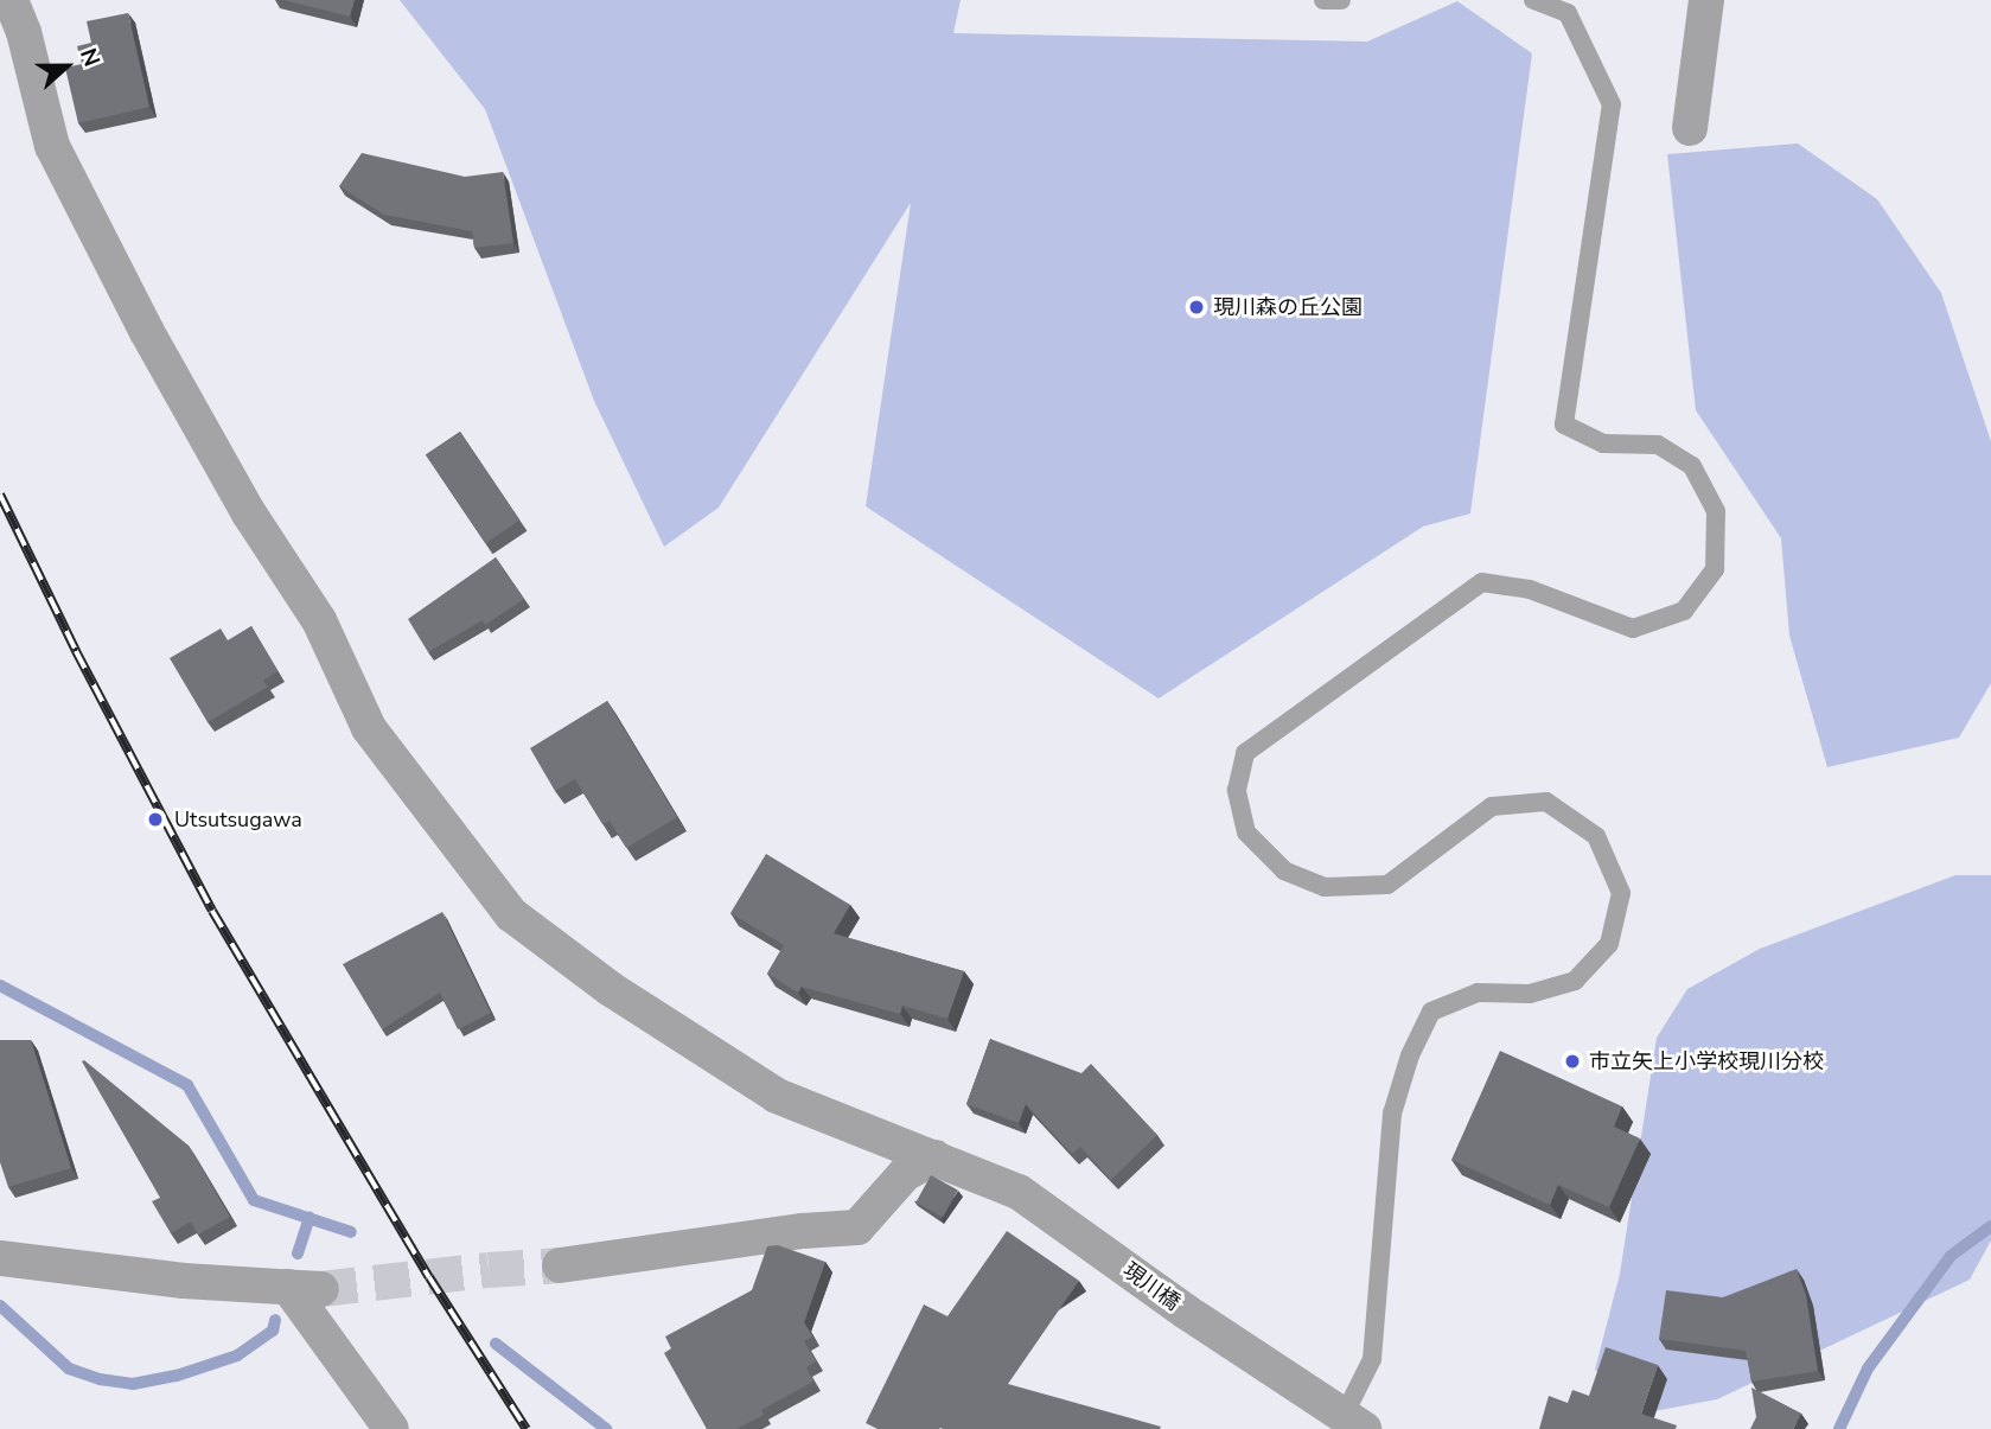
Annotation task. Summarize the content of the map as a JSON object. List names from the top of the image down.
{
  "streets": {
    "street": ["現川橋"]
  },
  "places": ["現川森の丘公園", "Utsutsugawa", "市立矢上小学校現川分校"],
  "north": "right"
}
